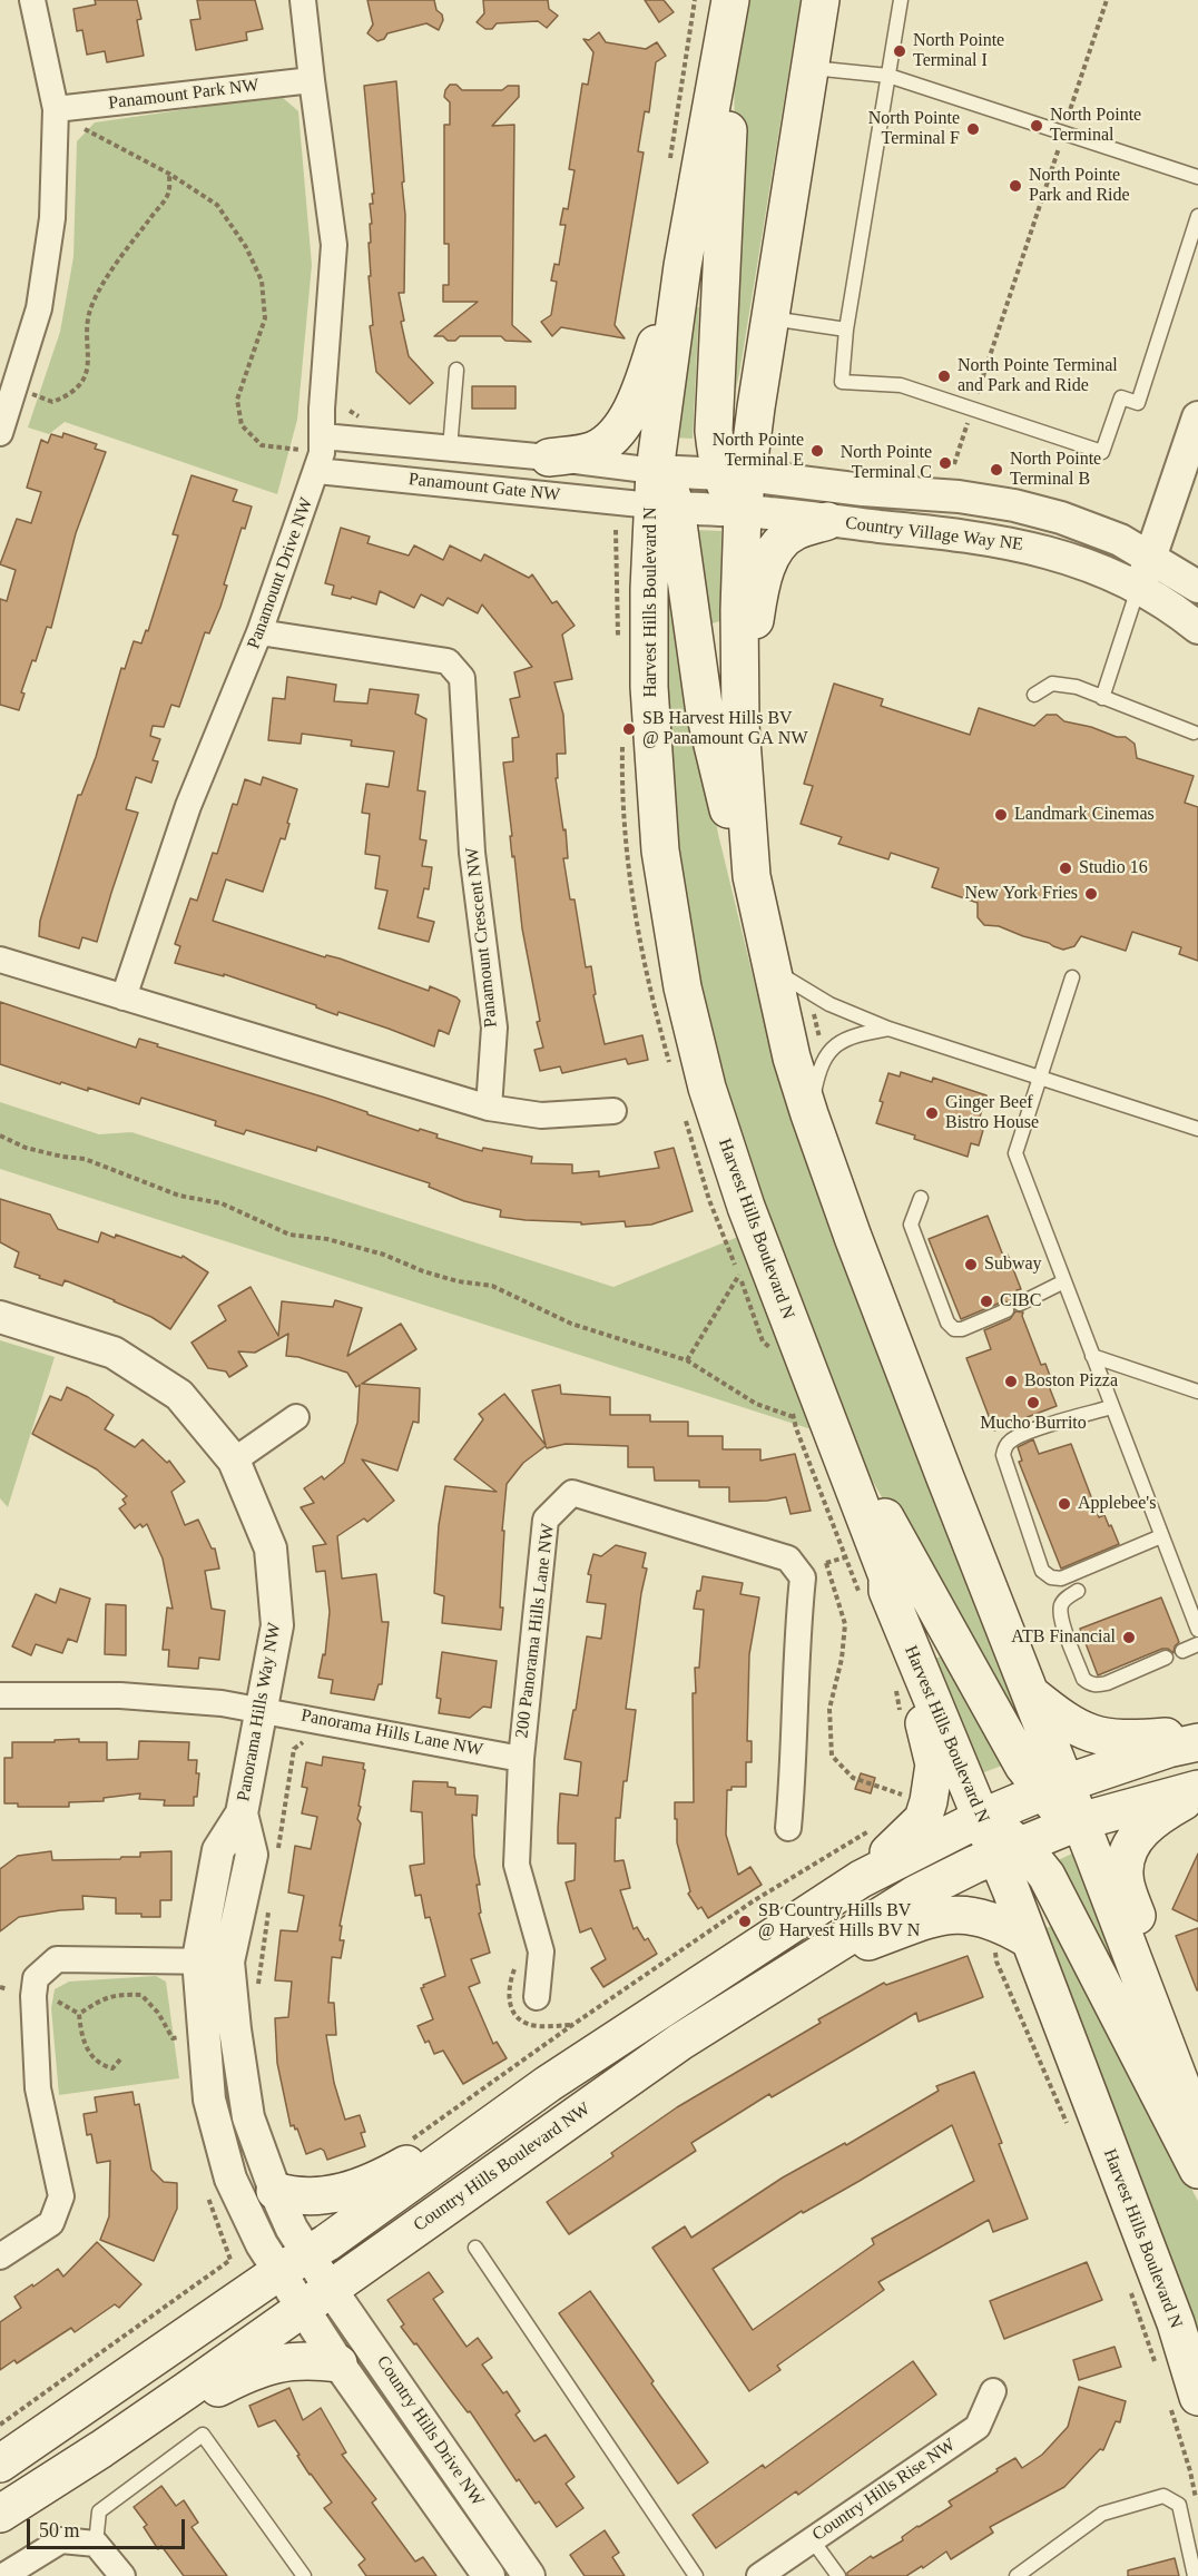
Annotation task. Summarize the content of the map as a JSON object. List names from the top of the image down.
{
  "streets": {
    "main road": ["Harvest Hills Boulevard N", "Country Hills Boulevard NW"],
    "street": [
      "Panamount Park NW",
      "Panamount Gate NW",
      "Country Village Way NE",
      "Panamount Drive NW",
      "Panamount Crescent NW",
      "200 Panorama Hills Lane NW",
      "Panorama Hills Way NW",
      "Panorama Hills Lane NW",
      "Country Hills Drive NW",
      "Country Hills Rise NW"
    ]
  },
  "crossings": [
    ["Panamount Park NW", "Panamount Drive NW"],
    ["Panamount Gate NW", "Country Village Way NE"],
    ["Panamount Gate NW", "Panamount Drive NW"],
    ["Panamount Gate NW", "Harvest Hills Boulevard N"],
    ["Country Village Way NE", "Harvest Hills Boulevard N"],
    ["Panamount Drive NW", "Panamount Crescent NW"],
    ["Harvest Hills Boulevard N", "Country Hills Boulevard NW"],
    ["200 Panorama Hills Lane NW", "Panorama Hills Lane NW"],
    ["Panorama Hills Way NW", "Panorama Hills Lane NW"],
    ["Panorama Hills Way NW", "Country Hills Boulevard NW"],
    ["Panorama Hills Way NW", "Country Hills Drive NW"],
    ["Country Hills Boulevard NW", "Country Hills Drive NW"]
  ],
  "places": [
    "North Pointe Terminal I",
    "North Pointe Terminal",
    "North Pointe Terminal F",
    "North Pointe Park and Ride",
    "North Pointe Terminal and Park and Ride",
    "North Pointe Terminal E",
    "North Pointe Terminal C",
    "North Pointe Terminal B",
    "SB Harvest Hills BV @ Panamount GA NW",
    "Landmark Cinemas",
    "Studio 16",
    "New York Fries",
    "Ginger Beef Bistro House",
    "Subway",
    "CIBC",
    "Boston Pizza",
    "Mucho Burrito",
    "Applebee's",
    "ATB Financial",
    "SB Country Hills BV @ Harvest Hills BV N"
  ],
  "scale_bar": "50 m"
}
